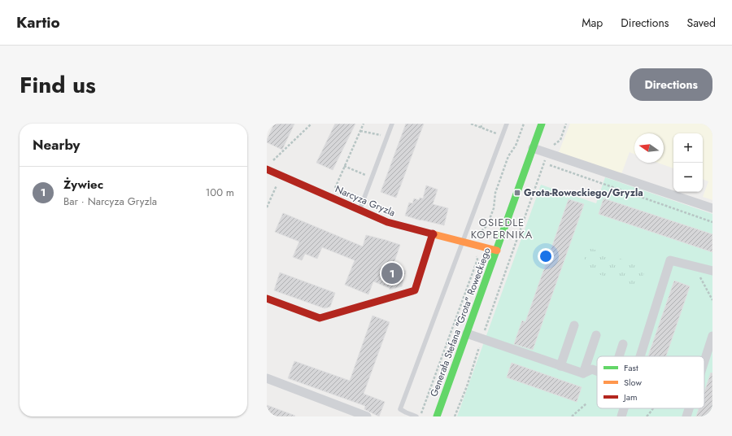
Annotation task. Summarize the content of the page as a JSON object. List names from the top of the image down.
{
  "streets": {
    "street": ["Narcyza Gryzla", "Generała Stefana \"Grota\" Roweckiego"]
  },
  "crossings": [
    ["Narcyza Gryzla", "Generała Stefana \"Grota\" Roweckiego"]
  ],
  "districts": ["OSIEDLE KOPERNIKA"],
  "places": {
    "transit": ["Grota-Roweckiego/Gryzla"]
  },
  "legend": ["Fast", "Slow", "Jam"],
  "north": "left",
  "page": {
    "header": "Kartio",
    "nav": ["Map", "Directions", "Saved"],
    "title": "Find us",
    "buttons": "Directions",
    "heading": "Nearby",
    "map_buttons": ["+", "−"],
    "list": [
      {
        "mark": "1",
        "name": "Żywiec",
        "note": "Bar · Narcyza Gryzla",
        "value": "100 m"
      }
    ],
    "pins": "1"
  }
}
